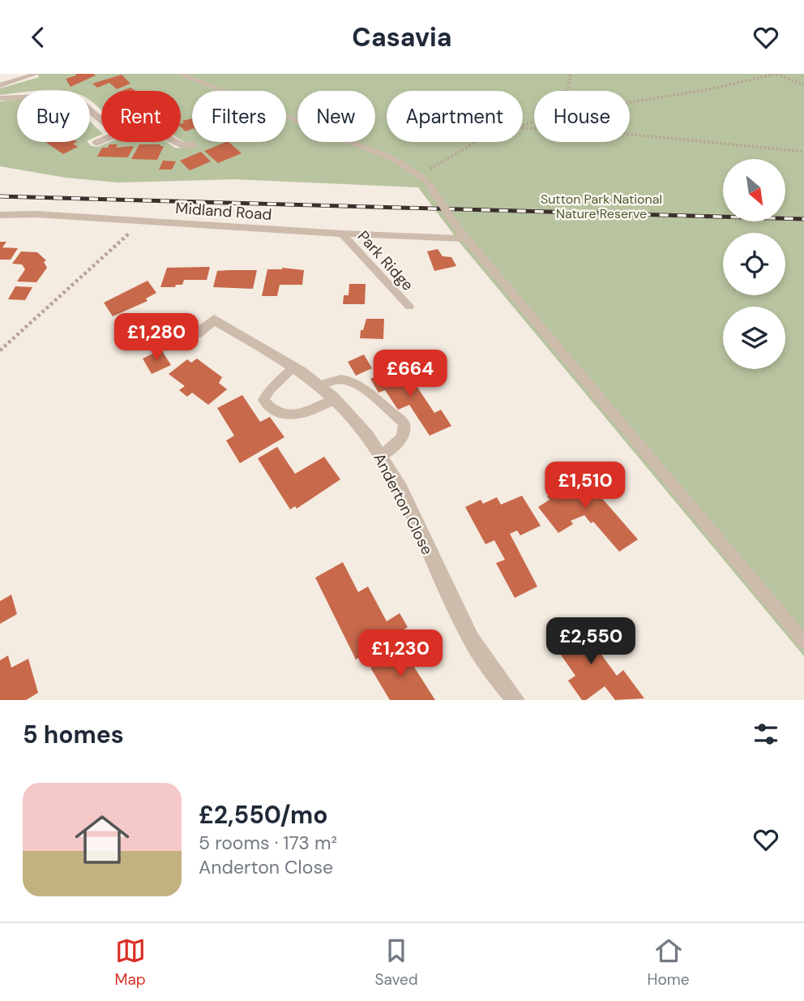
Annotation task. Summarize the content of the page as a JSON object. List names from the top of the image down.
{
  "streets": {
    "street": ["Anderton Close"],
    "lane": ["Midland Road", "Park Ridge"]
  },
  "crossings": [
    ["Midland Road", "Park Ridge"]
  ],
  "parks": ["Sutton Park National Nature Reserve"],
  "north": "bottom right",
  "page": {
    "header": "Casavia",
    "chip": [
      "Buy",
      "Rent",
      "Filters",
      "New",
      "Apartment",
      "House"
    ],
    "price": [
      "£1,280",
      "£664",
      "£1,510",
      "£2,550",
      "£1,230"
    ],
    "heading": "5 homes",
    "list": [
      {
        "name": "£2,550/mo",
        "note": "5 rooms · 173 m² · Anderton Close"
      }
    ],
    "tabs": ["Map", "Saved", "Home"]
  }
}
